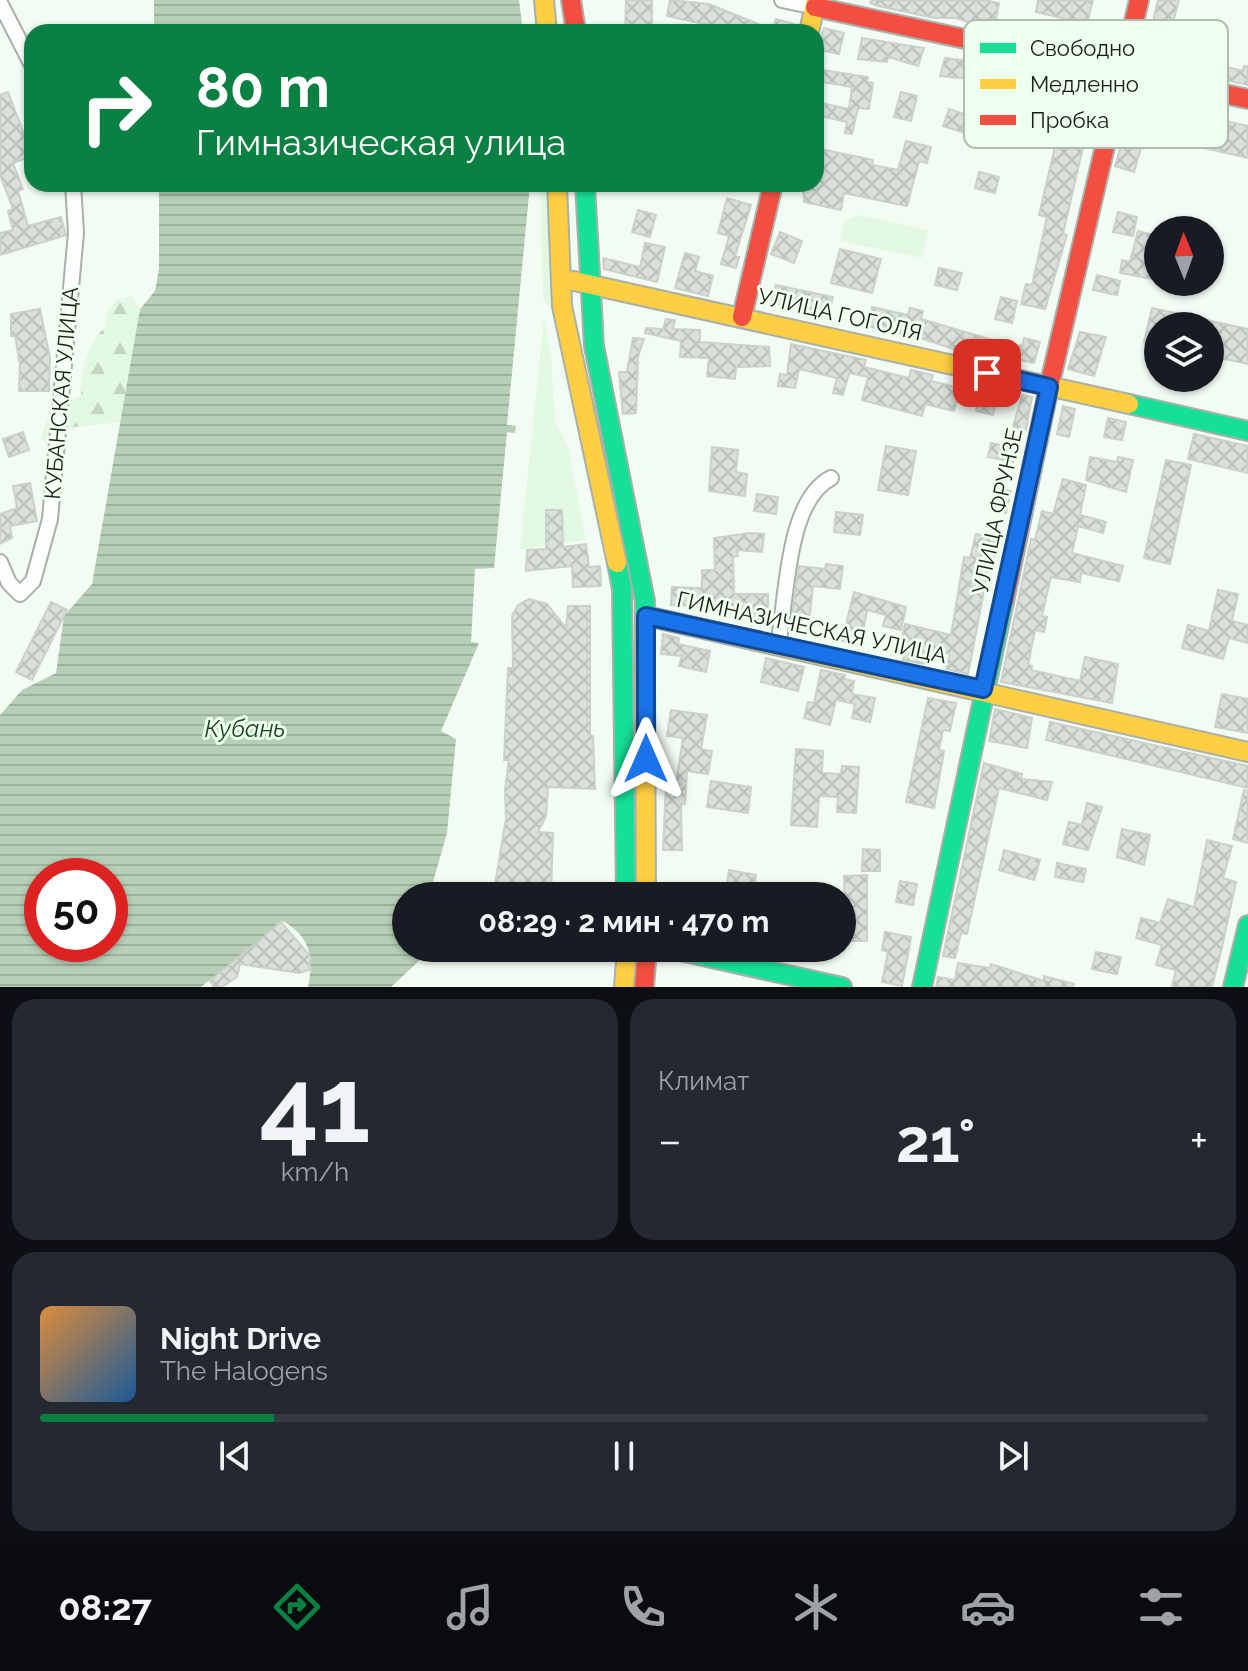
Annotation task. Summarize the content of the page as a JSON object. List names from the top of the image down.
{
  "streets": {
    "street": [
      "УЛИЦА ГОГОЛЯ",
      "КУБАНСКАЯ УЛИЦА",
      "УЛИЦА ФРУНЗЕ",
      "ГИМНАЗИЧЕСКАЯ УЛИЦА"
    ]
  },
  "crossings": [
    ["УЛИЦА ГОГОЛЯ", "УЛИЦА ФРУНЗЕ"],
    ["УЛИЦА ФРУНЗЕ", "ГИМНАЗИЧЕСКАЯ УЛИЦА"]
  ],
  "water": ["Кубань"],
  "legend": ["Свободно", "Медленно", "Пробка"],
  "north": "top",
  "page": {
    "turn": ["80 m", "Гимназическая улица"],
    "limit": "50",
    "trip": "08:29 · 2 мин · 470 m",
    "tile": [
      ["41", "km/h"],
      "Климат"
    ],
    "heat": ["−", "21°", "+"],
    "song": ["Night Drive", "The Halogens"],
    "tabs": "08:27"
  }
}
